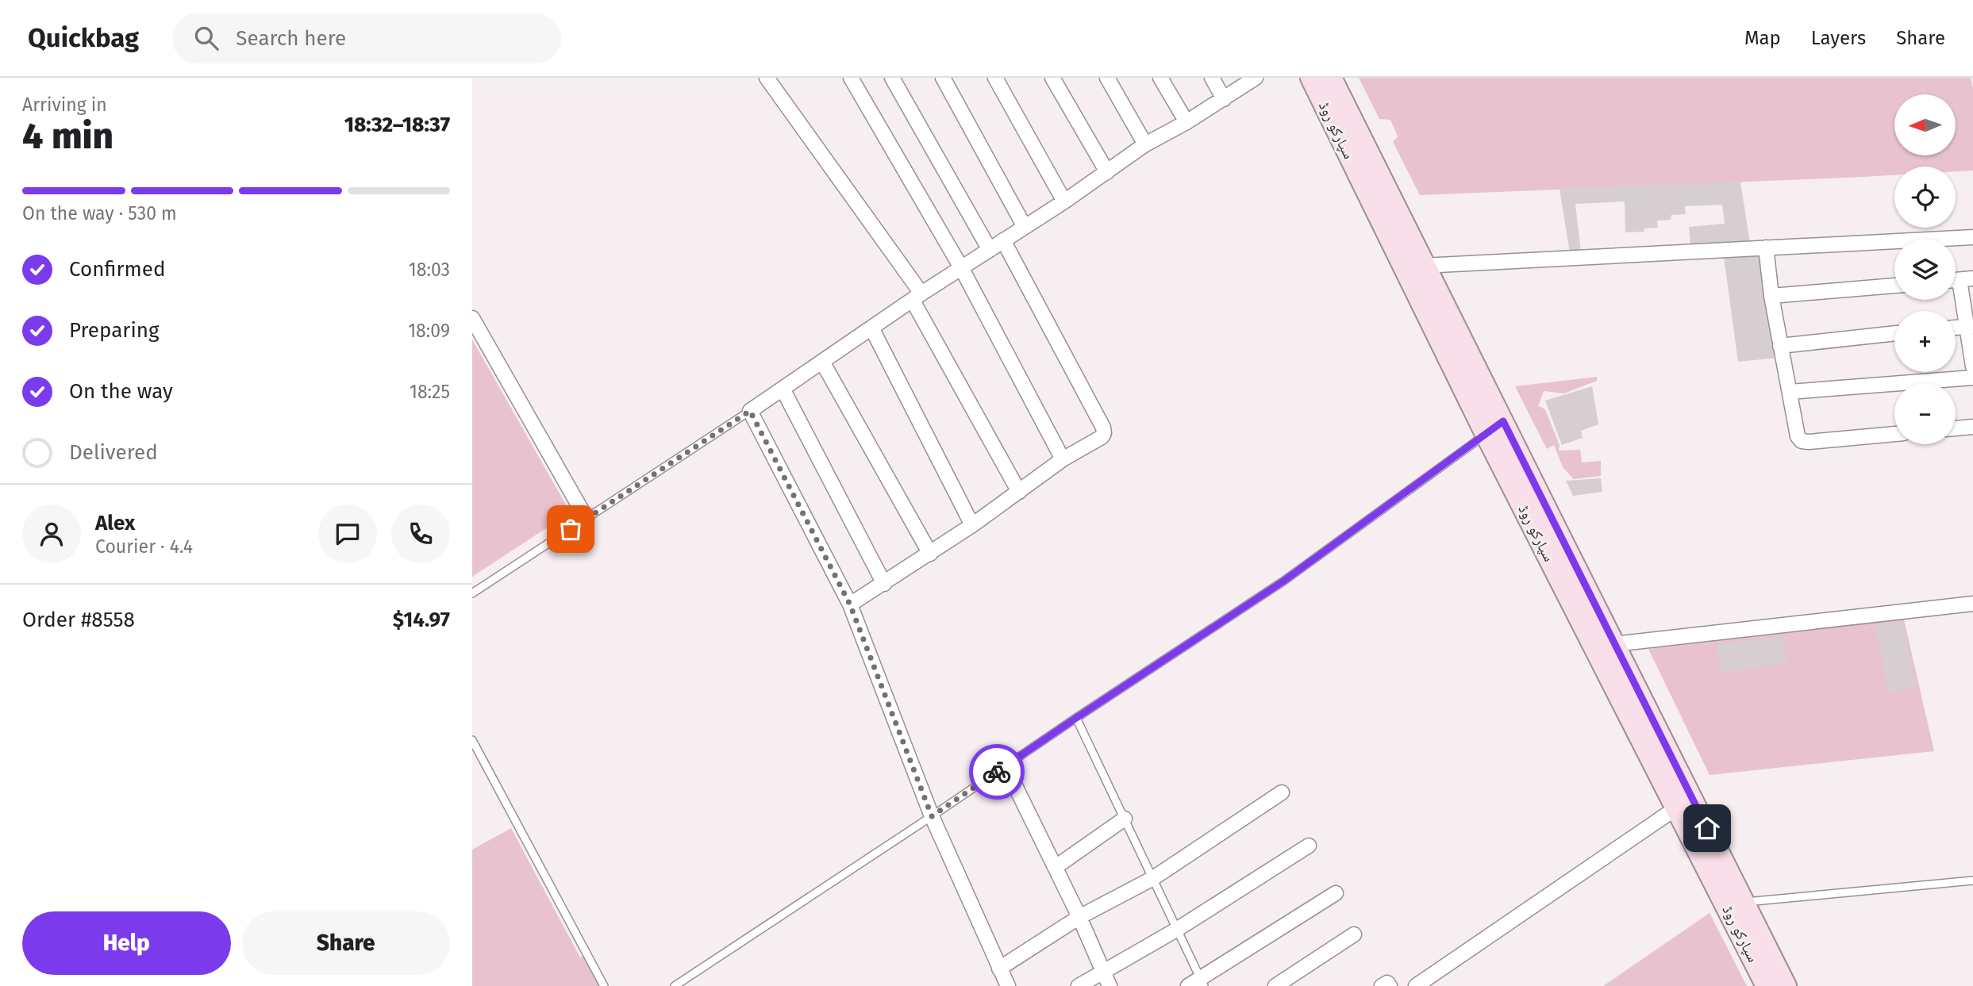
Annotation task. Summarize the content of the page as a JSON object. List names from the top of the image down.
{
  "streets": {
    "street": ["سپارکو روڈ"]
  },
  "north": "left",
  "page": {
    "header": "Quickbag",
    "search": "Search here",
    "nav": ["Map", "Layers", "Share"],
    "heading": ["4 min", "Arriving in", "18:32–18:37"],
    "panel": [
      "Alex",
      "Courier · 4.4",
      "Order #8558",
      "$14.97"
    ],
    "map_buttons": ["+", "−"],
    "bar": "On the way · 530 m",
    "list": [
      ["Confirmed", "18:03"],
      ["Preparing", "18:09"],
      ["On the way", "18:25"],
      "Delivered"
    ],
    "buttons": ["Help", "Share"]
  }
}
